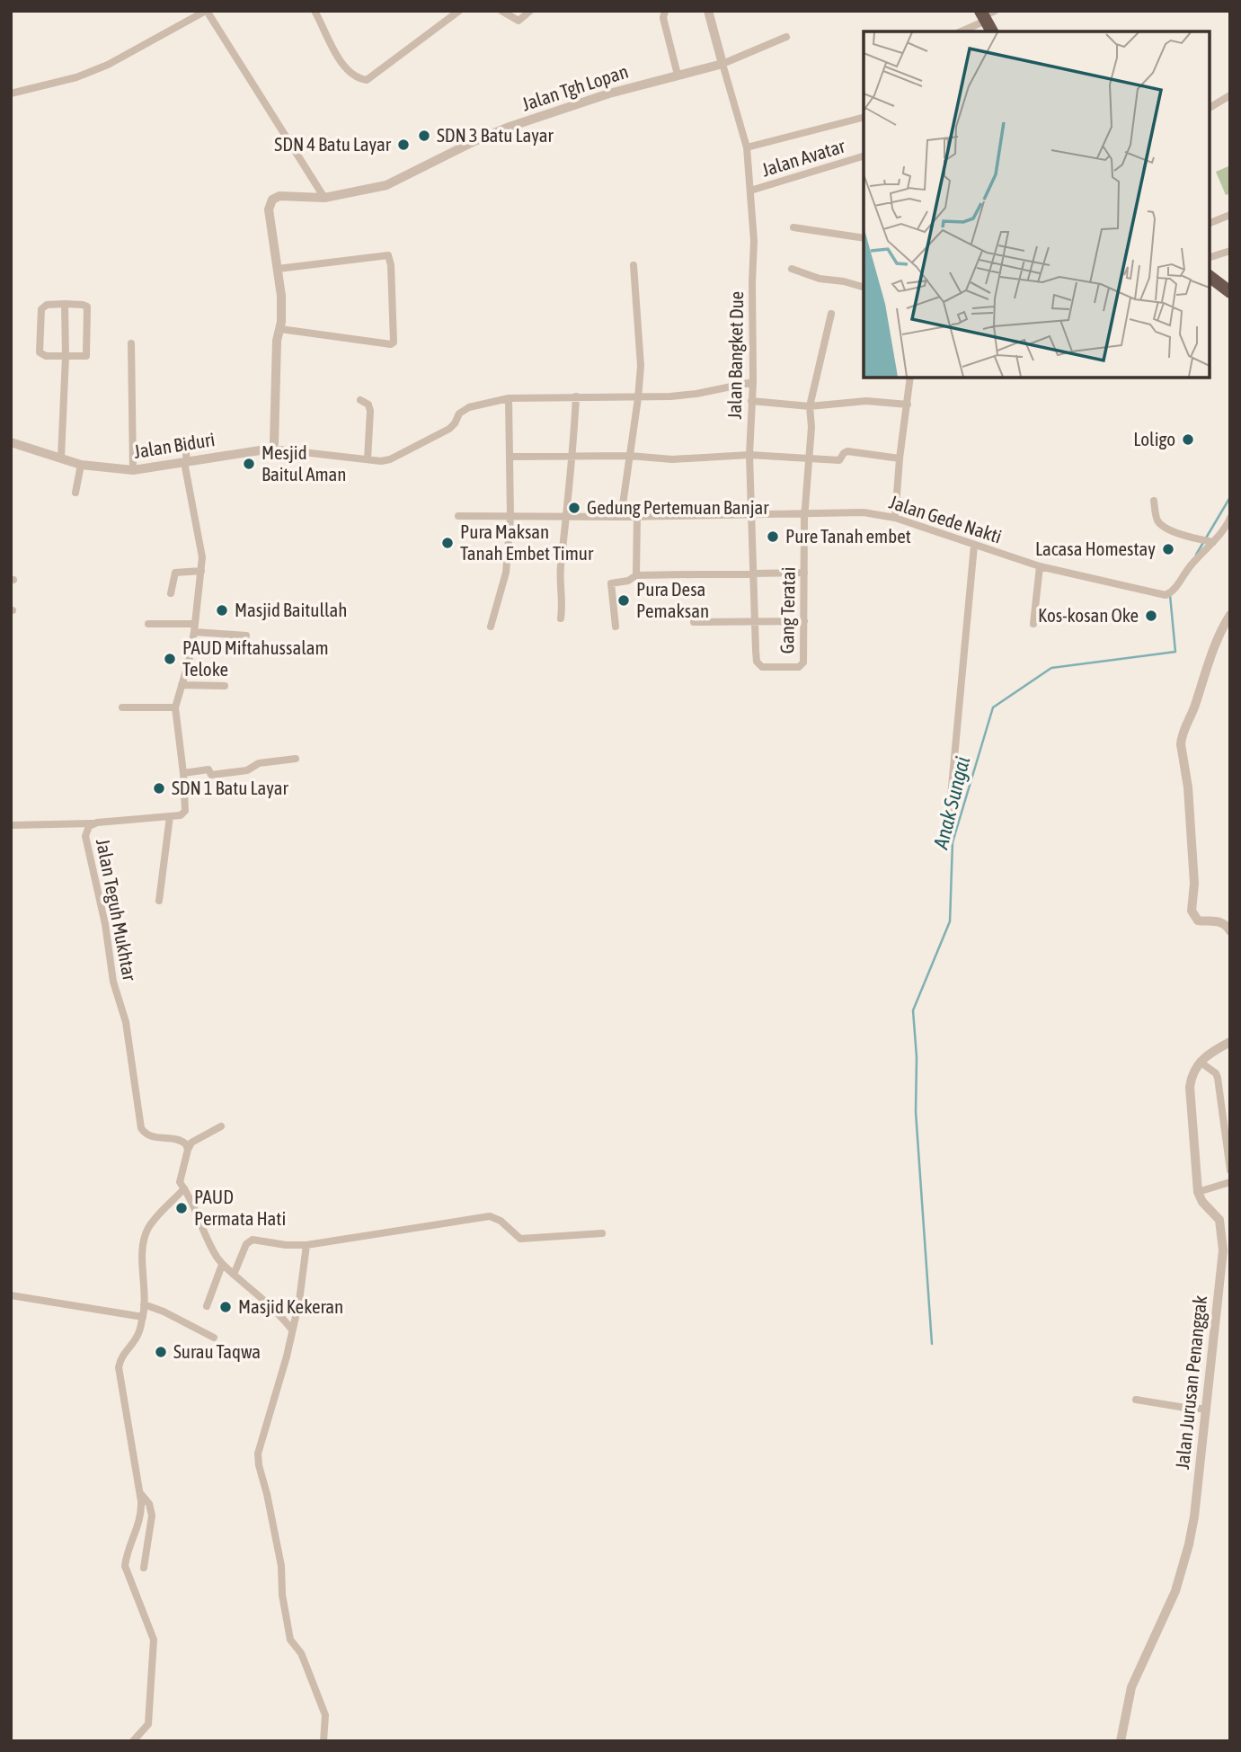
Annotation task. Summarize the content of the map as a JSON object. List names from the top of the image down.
{
  "streets": {
    "street": [
      "Jalan Tgh Lopan",
      "Jalan Avatar",
      "Jalan Bangket Due",
      "Jalan Biduri",
      "Jalan Gede Nakti",
      "Gang Teratai",
      "Jalan Teguh Mukhtar",
      "Jalan Jurusan Penanggak"
    ]
  },
  "crossings": [
    ["Jalan Tgh Lopan", "Jalan Bangket Due"],
    ["Jalan Tgh Lopan", "Jalan Biduri"],
    ["Jalan Avatar", "Jalan Bangket Due"],
    ["Jalan Bangket Due", "Jalan Gede Nakti"],
    ["Jalan Bangket Due", "Gang Teratai"],
    ["Jalan Gede Nakti", "Gang Teratai"]
  ],
  "water": ["Anak Sungai"],
  "places": [
    "SDN 3 Batu Layar",
    "SDN 4 Batu Layar",
    "Loligo",
    "Mesjid Baitul Aman",
    "Gedung Pertemuan Banjar",
    "Pure Tanah embet",
    "Pura Maksan Tanah Embet Timur",
    "Lacasa Homestay",
    "Pura Desa Pemaksan",
    "Masjid Baitullah",
    "Kos-kosan Oke",
    "PAUD Miftahussalam Teloke",
    "SDN 1 Batu Layar",
    "PAUD Permata Hati",
    "Masjid Kekeran",
    "Surau Taqwa"
  ]
}
